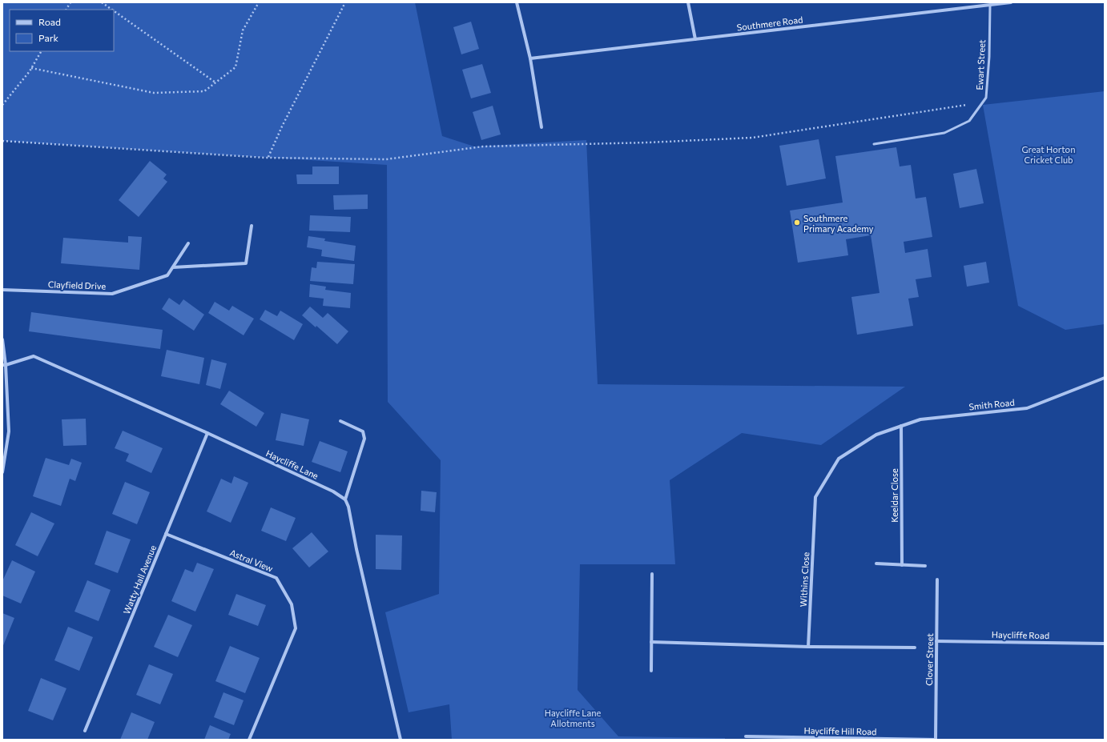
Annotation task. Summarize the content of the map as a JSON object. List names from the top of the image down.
{
  "streets": {
    "street": [
      "Southmere Road",
      "Clayfield Drive",
      "Smith Road",
      "Haycliffe Lane",
      "Keeldar Close",
      "Astral View",
      "Watty Hall Avenue",
      "Withins Close",
      "Haycliffe Road",
      "Clover Street",
      "Haycliffe Hill Road"
    ],
    "lane": ["Ewart Street"]
  },
  "crossings": [
    ["Southmere Road", "Ewart Street"],
    ["Smith Road", "Keeldar Close"],
    ["Smith Road", "Withins Close"],
    ["Haycliffe Lane", "Watty Hall Avenue"],
    ["Astral View", "Watty Hall Avenue"],
    ["Haycliffe Road", "Clover Street"],
    ["Clover Street", "Haycliffe Hill Road"]
  ],
  "parks": ["Great Horton Cricket Club", "Haycliffe Lane Allotments"],
  "places": ["Southmere Primary Academy"],
  "legend": ["Road", "Park"]
}
